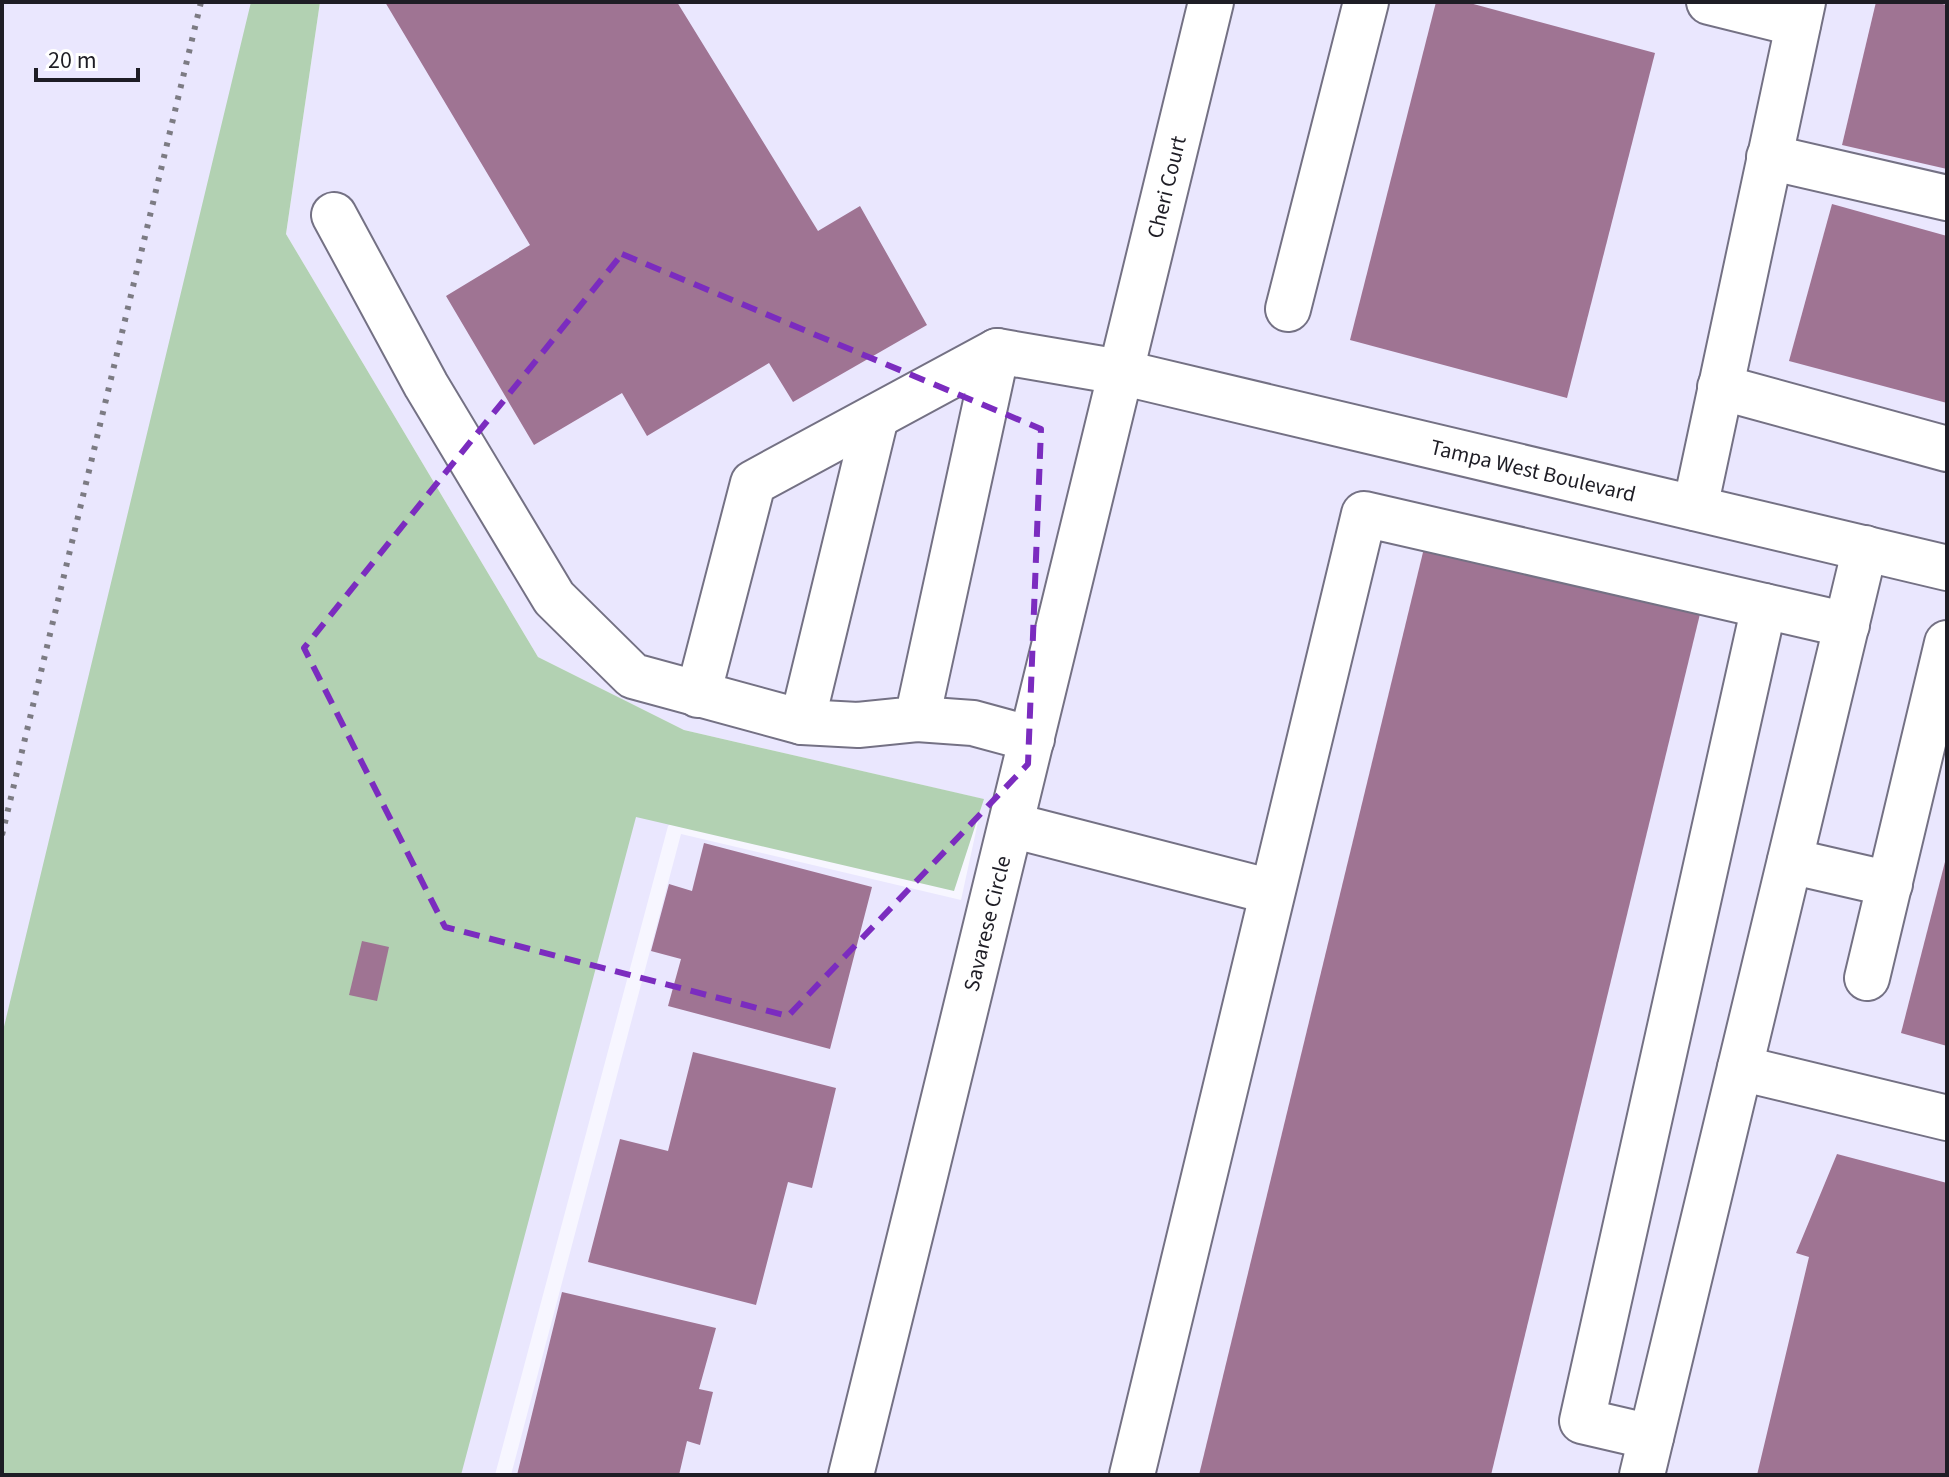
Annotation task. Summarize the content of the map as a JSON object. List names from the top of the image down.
{
  "streets": {
    "street": ["Cheri Court", "Tampa West Boulevard", "Savarese Circle"]
  },
  "crossings": [
    ["Cheri Court", "Tampa West Boulevard"],
    ["Cheri Court", "Savarese Circle"],
    ["Tampa West Boulevard", "Savarese Circle"]
  ],
  "scale_bar": "20 m"
}
